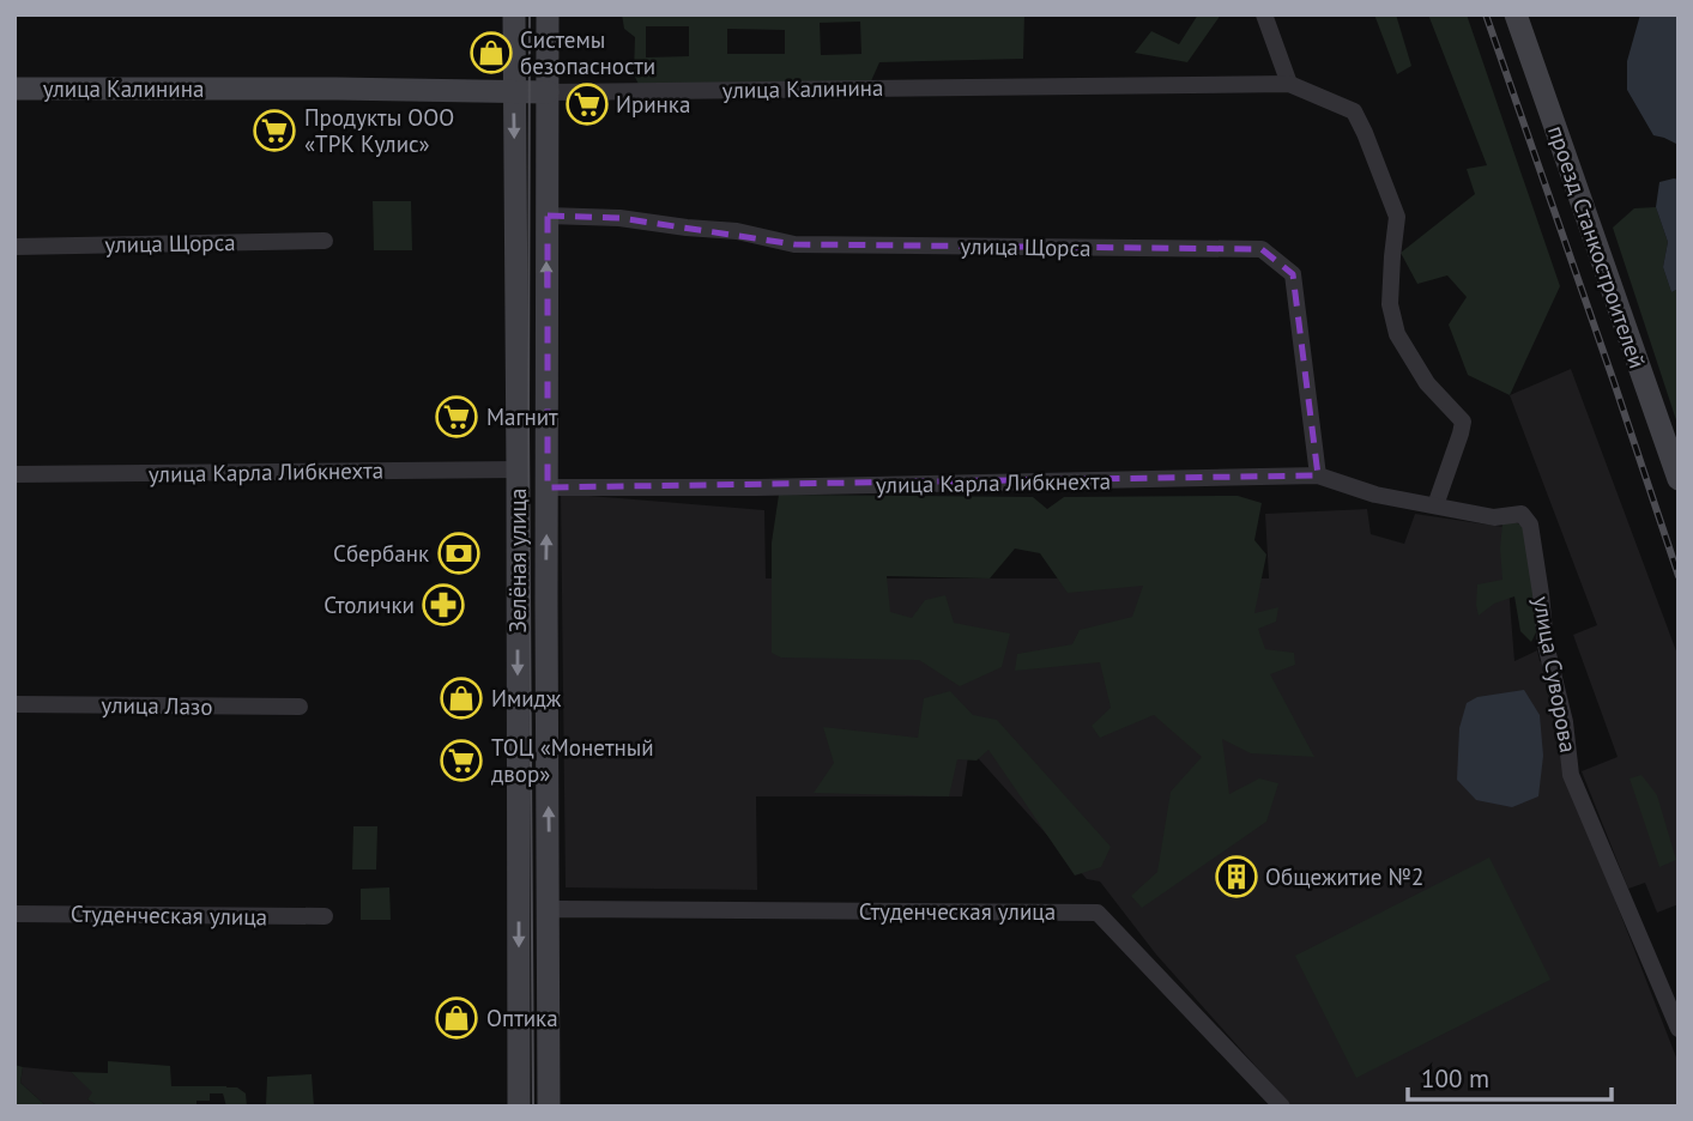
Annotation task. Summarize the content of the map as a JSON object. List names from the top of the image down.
{
  "streets": {
    "street": [
      "улица Калинина",
      "улица Щорса",
      "проезд Станкостроителей",
      "улица Карла Либкнехта",
      "Зелёная улица",
      "улица Суворова",
      "улица Лазо",
      "Студенческая улица"
    ]
  },
  "crossings": [
    ["улица Калинина", "Зелёная улица"],
    ["улица Щорса", "улица Карла Либкнехта"],
    ["улица Щорса", "Зелёная улица"],
    ["улица Карла Либкнехта", "Зелёная улица"],
    ["улица Карла Либкнехта", "улица Суворова"],
    ["Зелёная улица", "Студенческая улица"]
  ],
  "places": {
    "shop": ["Системы безопасности", "Имидж", "Оптика"],
    "supermarket": [
      "Иринка",
      "Продукты ООО «ТРК Кулис»",
      "Магнит",
      "ТОЦ «Монетный двор»"
    ],
    "bank": ["Сбербанк"],
    "pharmacy": ["Столички"],
    "building": ["Общежитие №2"]
  },
  "scale_bar": "100 m"
}
